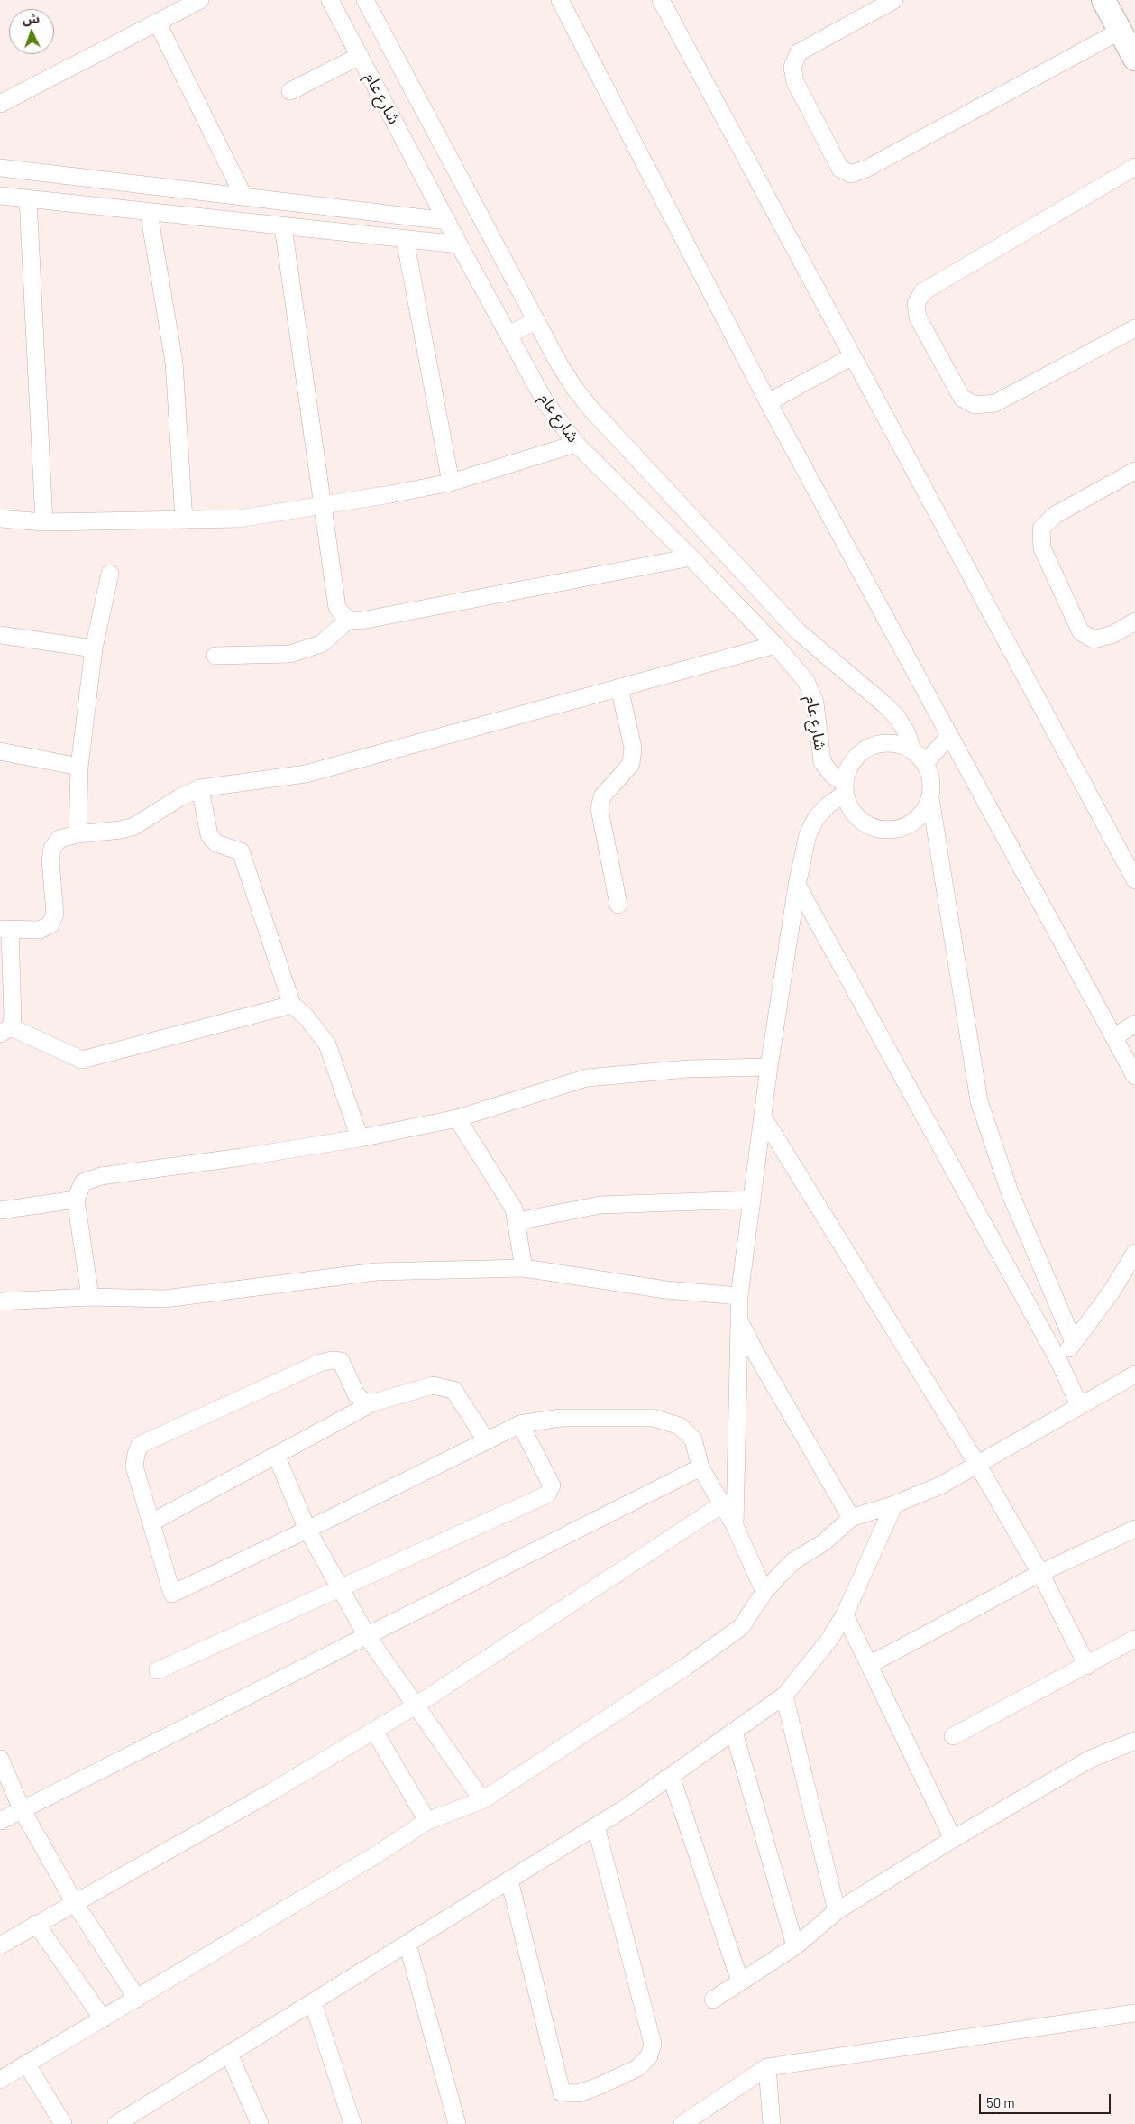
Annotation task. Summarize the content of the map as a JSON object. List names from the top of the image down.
{
  "streets": {
    "street": ["شارع عام"]
  },
  "scale_bar": "50 m",
  "north": "top"
}
